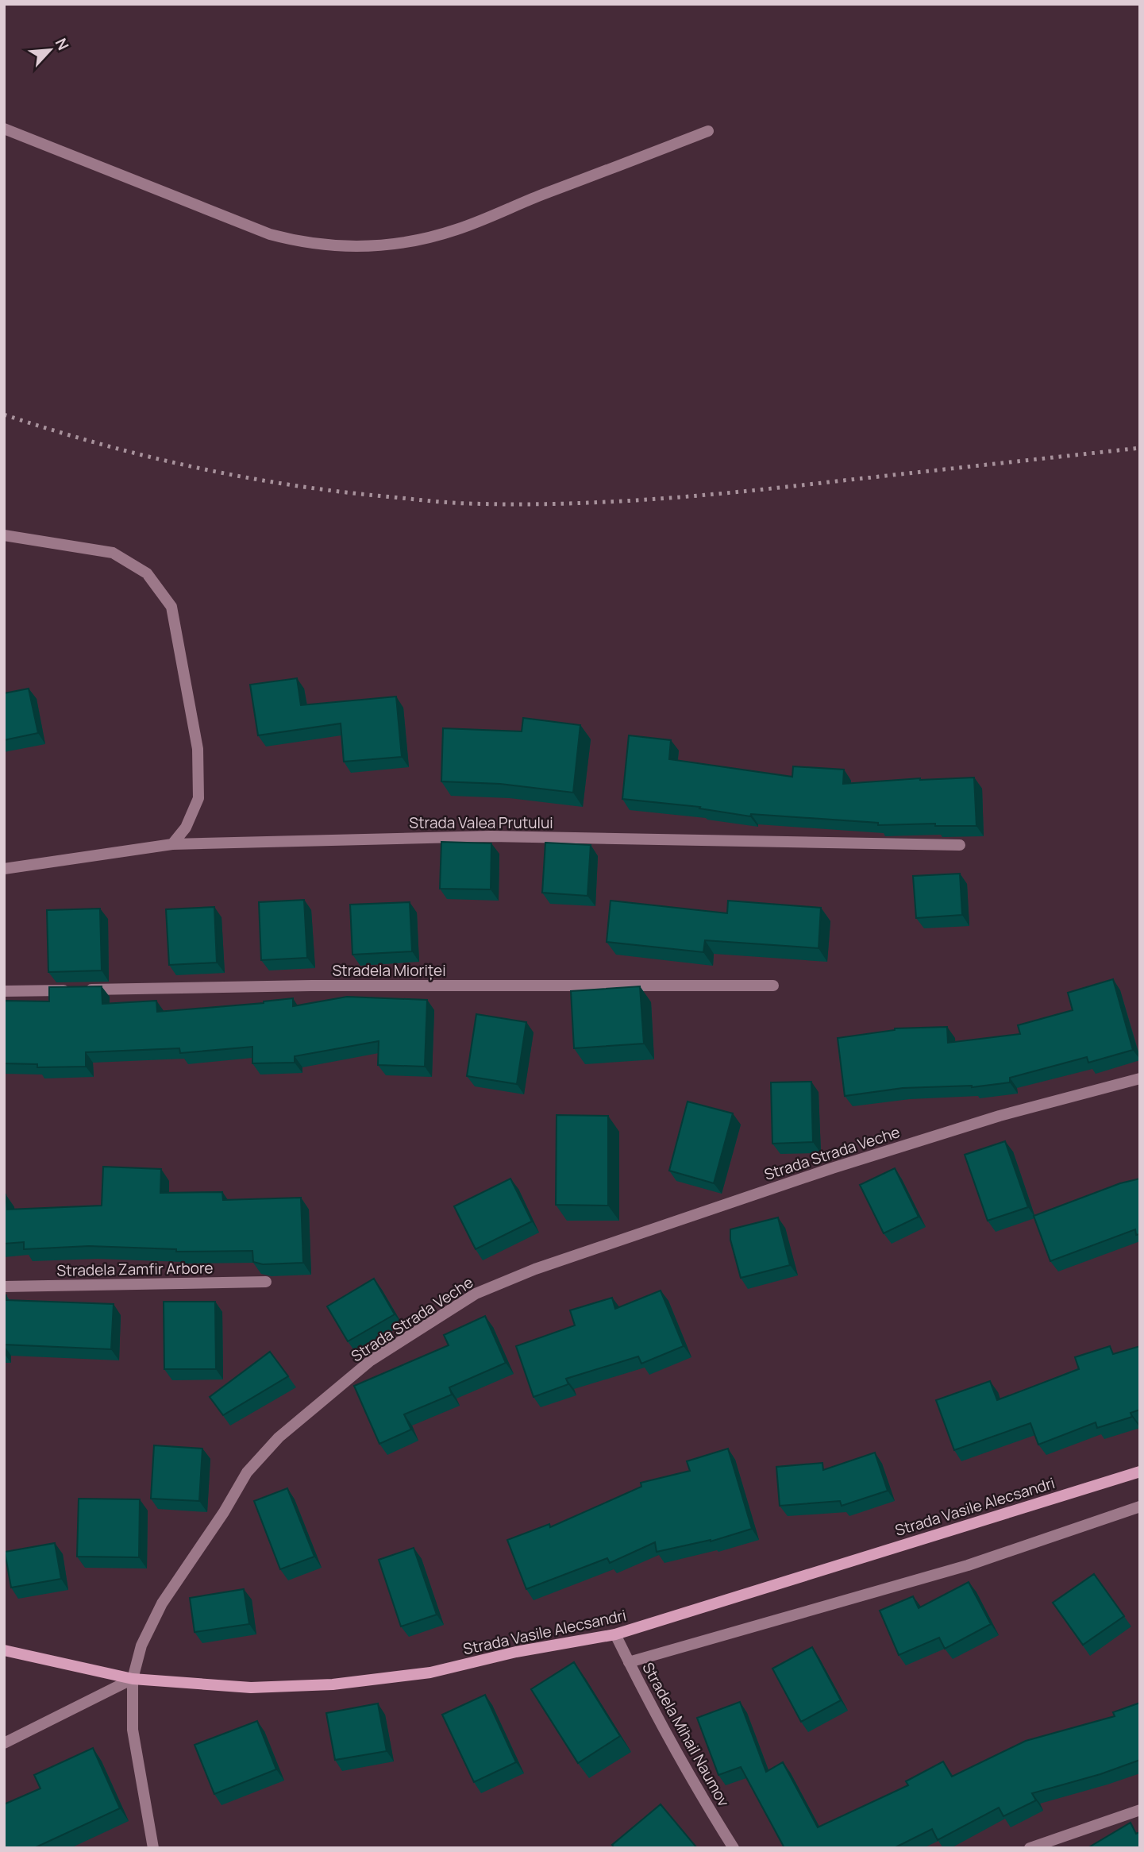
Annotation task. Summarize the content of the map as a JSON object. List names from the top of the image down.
{
  "streets": {
    "main road": ["Strada Vasile Alecsandri"],
    "street": [
      "Strada Valea Prutului",
      "Stradela Mioriței",
      "Strada Strada Veche",
      "Stradela Zamfir Arbore",
      "Stradela Mihail Naumov"
    ]
  },
  "crossings": [
    ["Strada Strada Veche", "Strada Vasile Alecsandri"],
    ["Strada Vasile Alecsandri", "Stradela Mihail Naumov"]
  ],
  "north": "top right"
}
